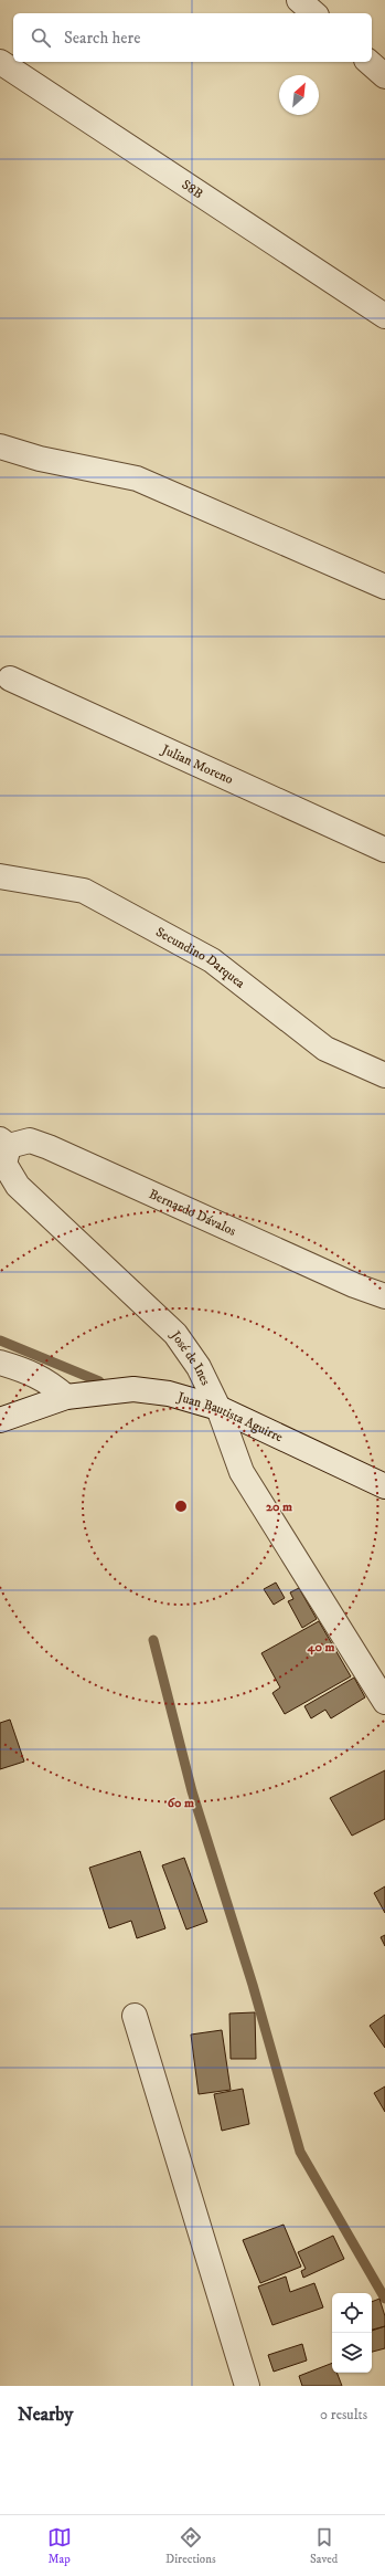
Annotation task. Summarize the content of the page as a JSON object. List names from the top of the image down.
{
  "streets": {
    "street": [
      "S8B",
      "Julian Moreno",
      "Secundino Darquea",
      "Bernardo Dávalos",
      "José de Ines",
      "Juan Bautista Aguirre"
    ]
  },
  "crossings": [
    ["Bernardo Dávalos", "José de Ines"],
    ["José de Ines", "Juan Bautista Aguirre"]
  ],
  "north": "top right",
  "page": {
    "search": "Search here",
    "heading": ["Nearby", "0 results"],
    "nav": ["Map", "Directions", "Saved"]
  },
  "rings": ["20 m", "40 m", "60 m"]
}
